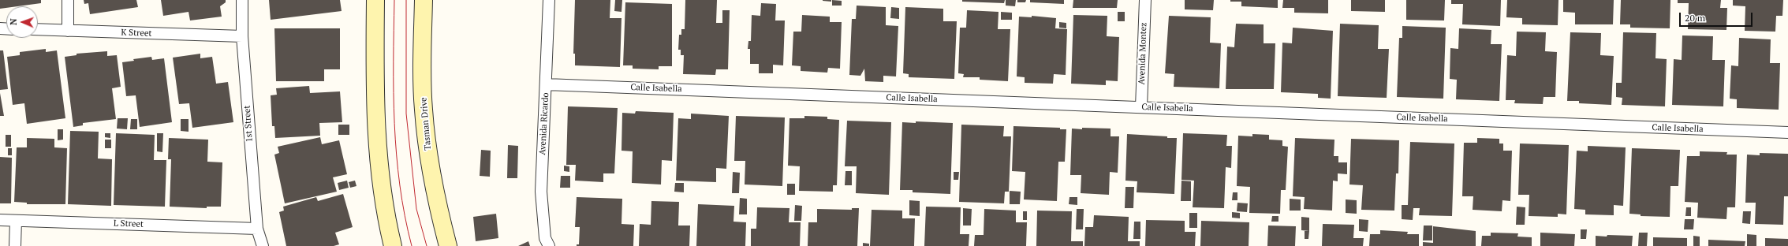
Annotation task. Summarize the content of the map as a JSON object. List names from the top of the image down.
{
  "streets": {
    "street": ["Tasman Drive"],
    "lane": [
      "K Street",
      "Avenida Montez",
      "Calle Isabella",
      "1st Street",
      "Avenida Ricardo",
      "L Street"
    ]
  },
  "crossings": [
    ["K Street", "1st Street"],
    ["Avenida Montez", "Calle Isabella"],
    ["Calle Isabella", "Avenida Ricardo"],
    ["1st Street", "L Street"]
  ],
  "scale_bar": "20 m",
  "north": "left"
}
